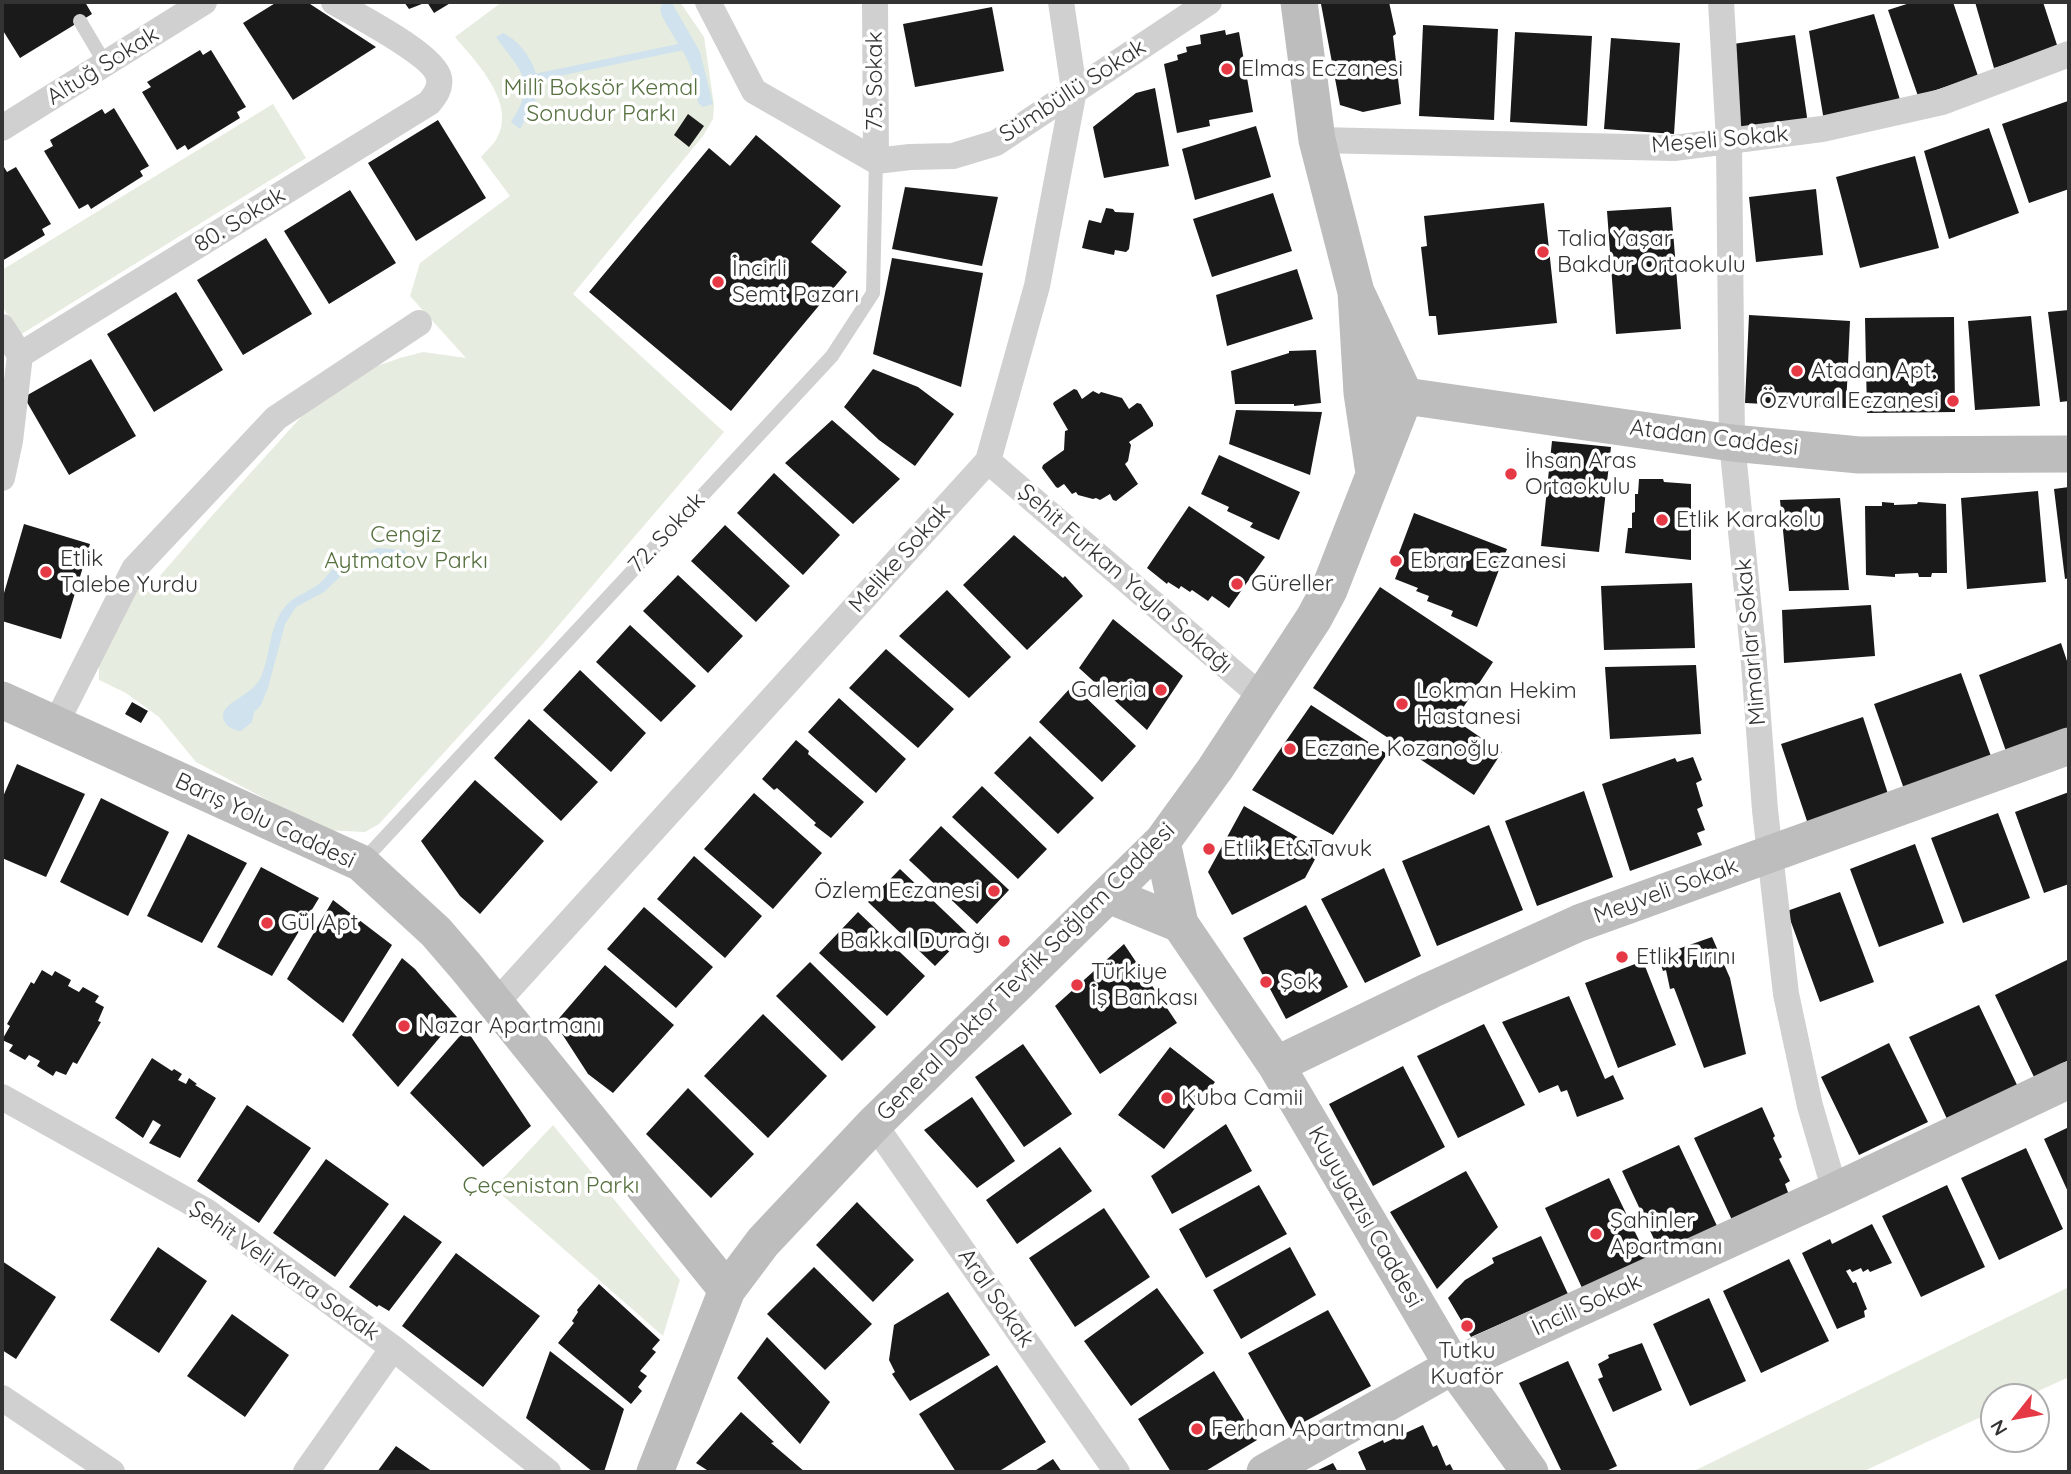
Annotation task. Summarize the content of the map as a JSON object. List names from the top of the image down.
{
  "streets": {
    "street": [
      "Altuğ Sokak",
      "75. Sokak",
      "Sümbüllü Sokak",
      "Meşeli Sokak",
      "80. Sokak",
      "Atadan Caddesi",
      "Melike Sokak",
      "Şehit Furkan Yayla Sokağı",
      "Mimarlar Sokak",
      "Barış Yolu Caddesi",
      "Meyveli Sokak",
      "General Doktor Tevfik Sağlam Caddesi",
      "Kuyuyazısı Caddesi",
      "Şehit Veli Kara Sokak",
      "Aral Sokak",
      "İncili Sokak"
    ],
    "lane": ["72. Sokak"]
  },
  "crossings": [
    ["75. Sokak", "Sümbüllü Sokak"],
    ["75. Sokak", "72. Sokak"],
    ["Sümbüllü Sokak", "72. Sokak"],
    ["Sümbüllü Sokak", "Melike Sokak"],
    ["Meşeli Sokak", "Mimarlar Sokak"],
    ["Meşeli Sokak", "General Doktor Tevfik Sağlam Caddesi"],
    ["Atadan Caddesi", "Mimarlar Sokak"],
    ["Atadan Caddesi", "General Doktor Tevfik Sağlam Caddesi"],
    ["72. Sokak", "Barış Yolu Caddesi"],
    ["Melike Sokak", "Şehit Furkan Yayla Sokağı"],
    ["Melike Sokak", "Barış Yolu Caddesi"],
    ["Şehit Furkan Yayla Sokağı", "General Doktor Tevfik Sağlam Caddesi"],
    ["Mimarlar Sokak", "Meyveli Sokak"],
    ["Mimarlar Sokak", "İncili Sokak"],
    ["Barış Yolu Caddesi", "General Doktor Tevfik Sağlam Caddesi"],
    ["Meyveli Sokak", "Kuyuyazısı Caddesi"],
    ["General Doktor Tevfik Sağlam Caddesi", "Aral Sokak"],
    ["Kuyuyazısı Caddesi", "İncili Sokak"]
  ],
  "parks": ["Millî Boksör Kemal Sonudur Parkı", "Cengiz Aytmatov Parkı", "Çeçenistan Parkı"],
  "places": [
    "Elmas Eczanesi",
    "Talia Yaşar Bakdur Ortaokulu",
    "İncirli Semt Pazarı",
    "Atadan Apt.",
    "Özvural Eczanesi",
    "İhsan Aras Ortaokulu",
    "Etlik Karakolu",
    "Ebrar Eczanesi",
    "Etlik Talebe Yurdu",
    "Güreller",
    "Galeria",
    "Lokman Hekim Hastanesi",
    "Eczane Kozanoğlu",
    "Etlik Et&Tavuk",
    "Özlem Eczanesi",
    "Gül Apt",
    "Bakkal Durağı",
    "Etlik Fırını",
    "Şok",
    "Türkiye İş Bankası",
    "Nazar Apartmanı",
    "Kuba Camii",
    "Şahinler Apartmanı",
    "Tutku Kuaför",
    "Ferhan Apartmanı"
  ],
  "north": "bottom left"
}
